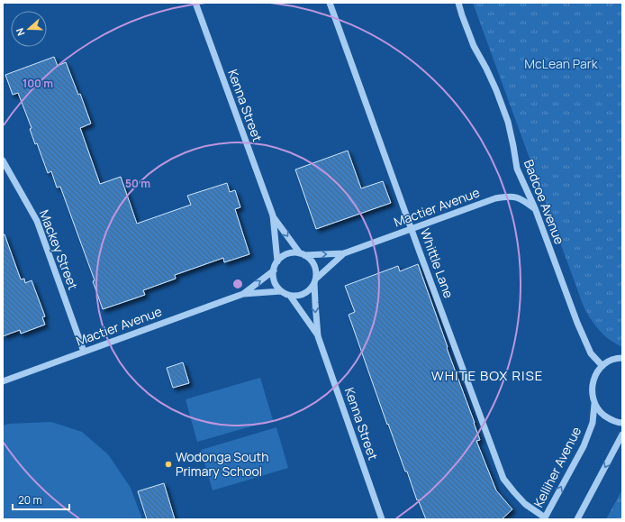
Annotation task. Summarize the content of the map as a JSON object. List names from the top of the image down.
{
  "streets": {
    "street": [
      "Kenna Street",
      "Badcoe Avenue",
      "Mactier Avenue",
      "Mackey Street",
      "Whittle Lane",
      "Kelliher Avenue"
    ]
  },
  "crossings": [
    ["Kenna Street", "Mactier Avenue"],
    ["Badcoe Avenue", "Mactier Avenue"],
    ["Badcoe Avenue", "Kelliher Avenue"],
    ["Mactier Avenue", "Mackey Street"],
    ["Mactier Avenue", "Whittle Lane"],
    ["Whittle Lane", "Kelliher Avenue"]
  ],
  "districts": ["WHITE BOX RISE"],
  "parks": ["McLean Park"],
  "places": ["Wodonga South Primary School"],
  "scale_bar": "20 m",
  "north": "left",
  "rings": ["100 m", "50 m"]
}
